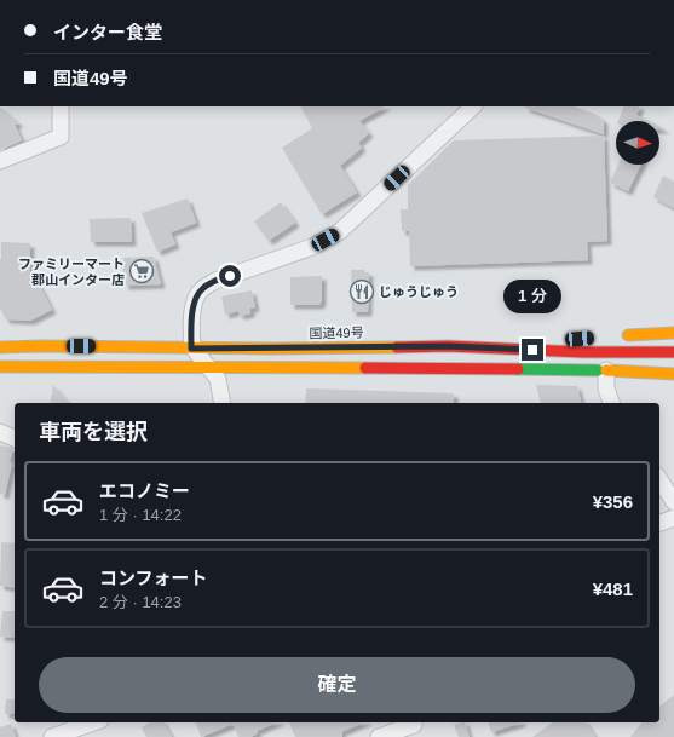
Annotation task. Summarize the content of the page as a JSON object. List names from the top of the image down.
{
  "streets": {
    "highway": ["国道49号"]
  },
  "places": {
    "supermarket": ["ファミリーマート 郡山インター店"],
    "restaurant": ["じゅうじゅう"]
  },
  "north": "right",
  "page": {
    "banner": ["インター食堂", "国道49号"],
    "bubble": "1 分",
    "heading": "車両を選択",
    "list": [
      {
        "name": "エコノミー",
        "note": "1 分 · 14:22",
        "value": "¥356"
      },
      {
        "name": "コンフォート",
        "note": "2 分 · 14:23",
        "value": "¥481"
      }
    ],
    "buttons": "確定"
  }
}
